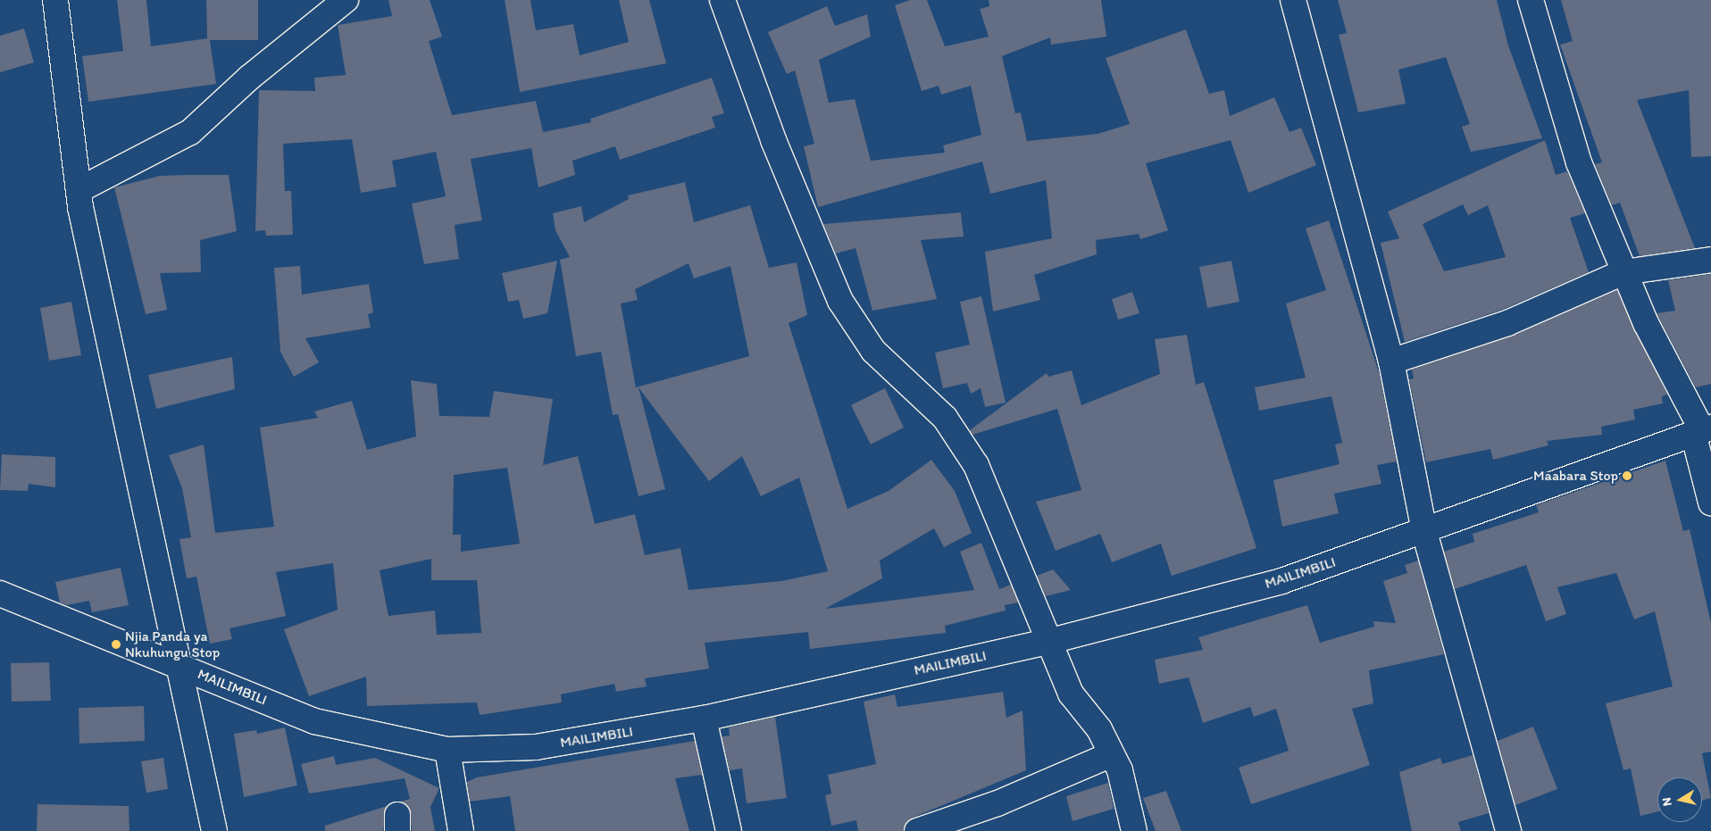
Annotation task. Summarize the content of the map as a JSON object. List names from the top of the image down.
{
  "streets": {
    "street": ["MAILIMBILI"]
  },
  "places": ["Maabara Stop", "Njia Panda ya Nkuhungu Stop"],
  "north": "left"
}
